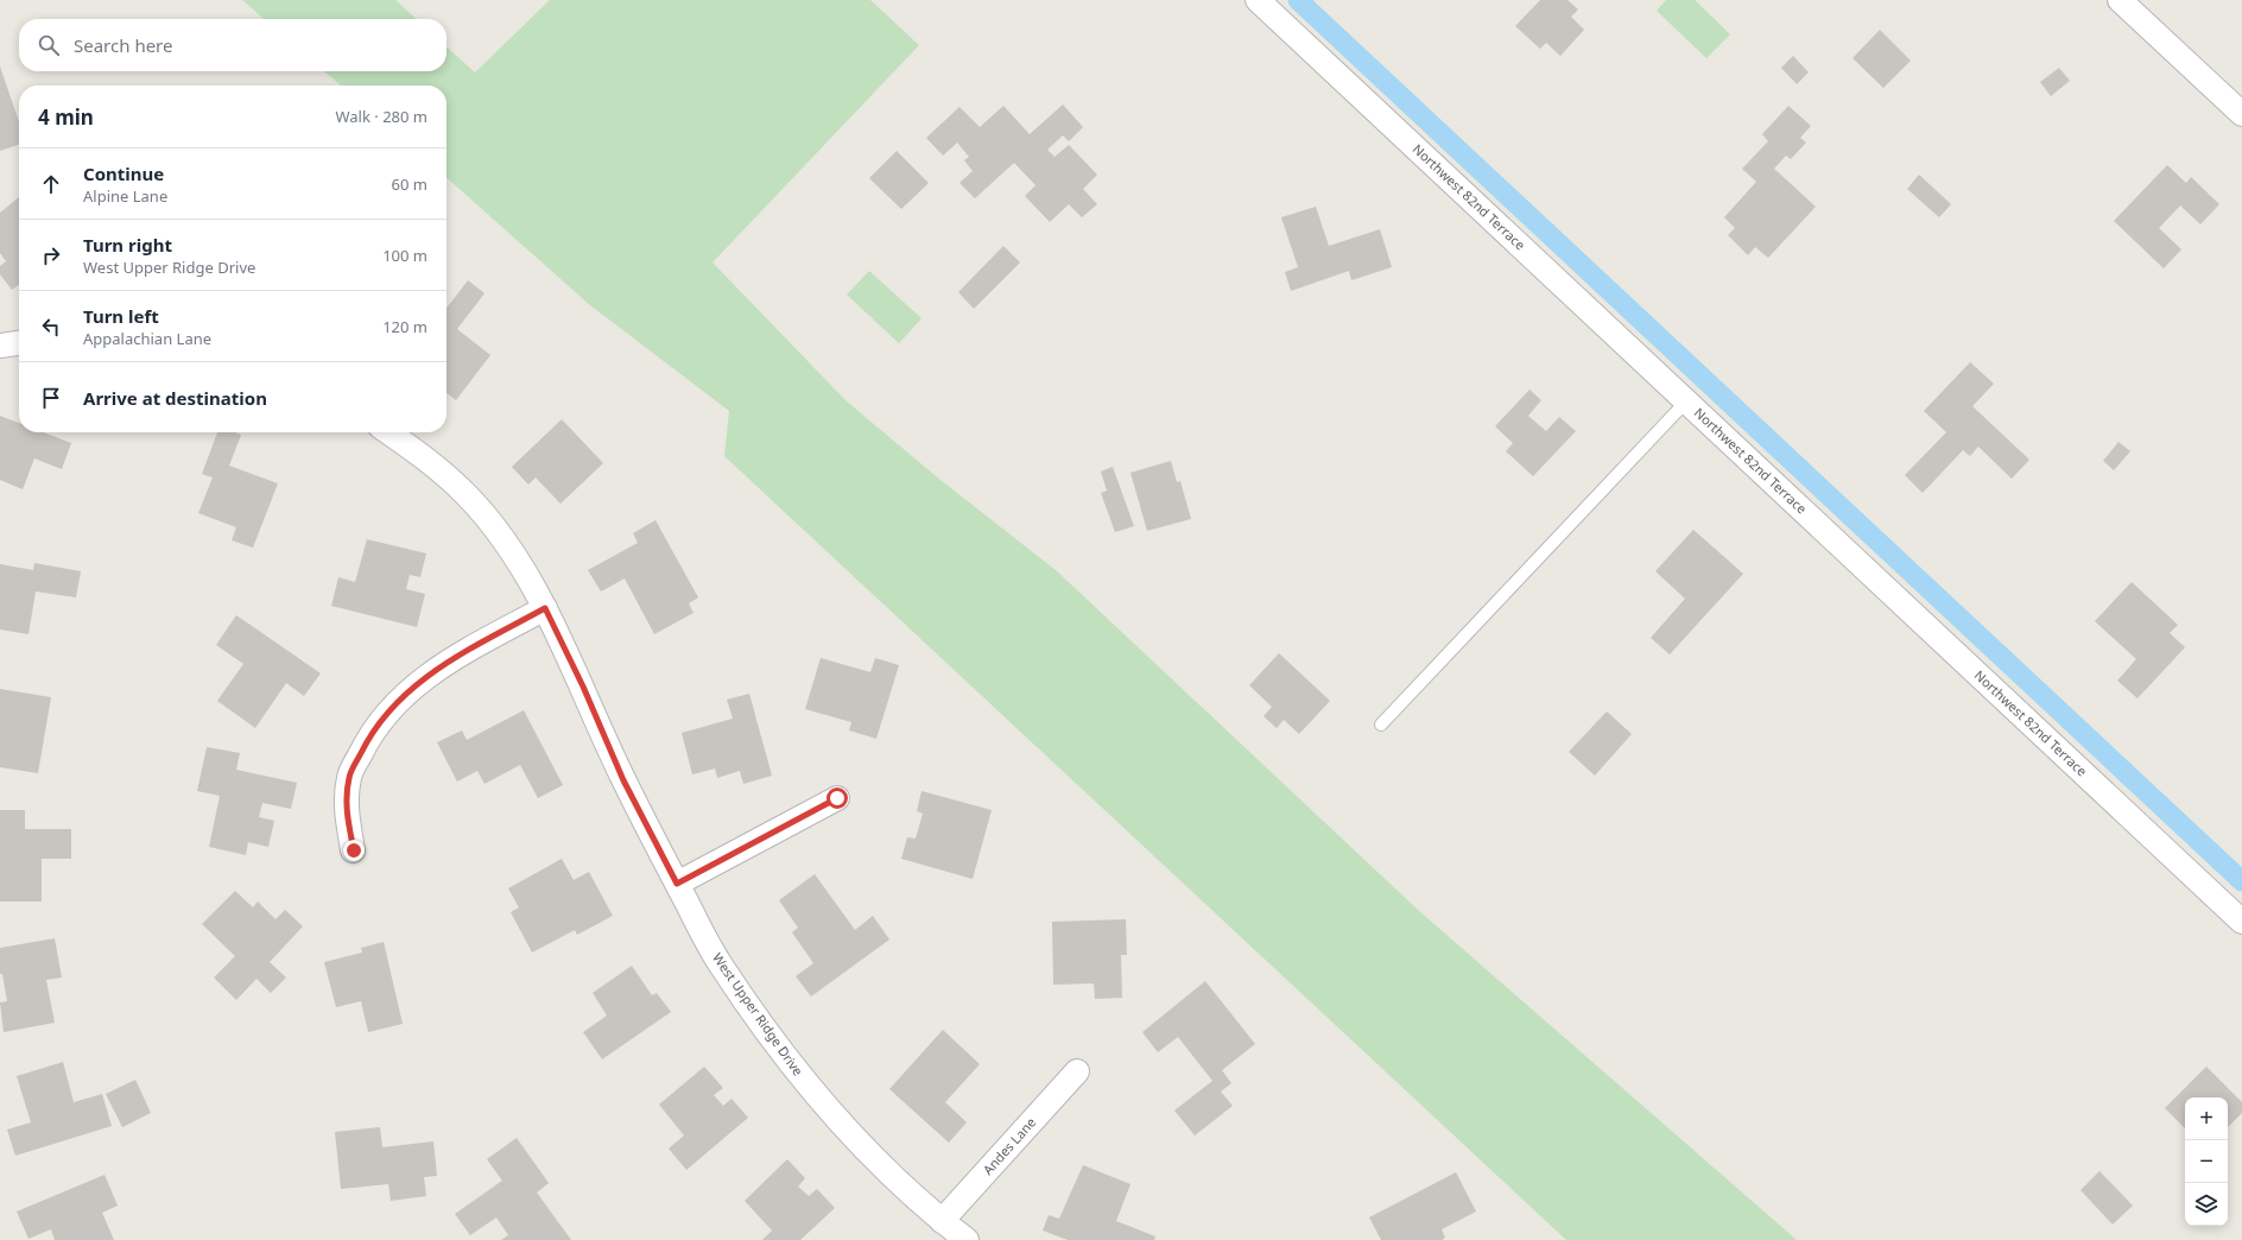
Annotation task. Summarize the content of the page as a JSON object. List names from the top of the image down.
{
  "streets": {
    "street": ["Northwest 82nd Terrace", "West Upper Ridge Drive", "Andes Lane"]
  },
  "crossings": [
    ["West Upper Ridge Drive", "Andes Lane"]
  ],
  "page": {
    "search": "Search here",
    "heading": ["4 min", "Walk · 280 m"],
    "list": [
      ["Continue", "Alpine Lane", "60 m"],
      ["Turn right", "West Upper Ridge Drive", "100 m"],
      ["Turn left", "Appalachian Lane", "120 m"],
      "Arrive at destination"
    ],
    "map_buttons": ["+", "−"]
  }
}
